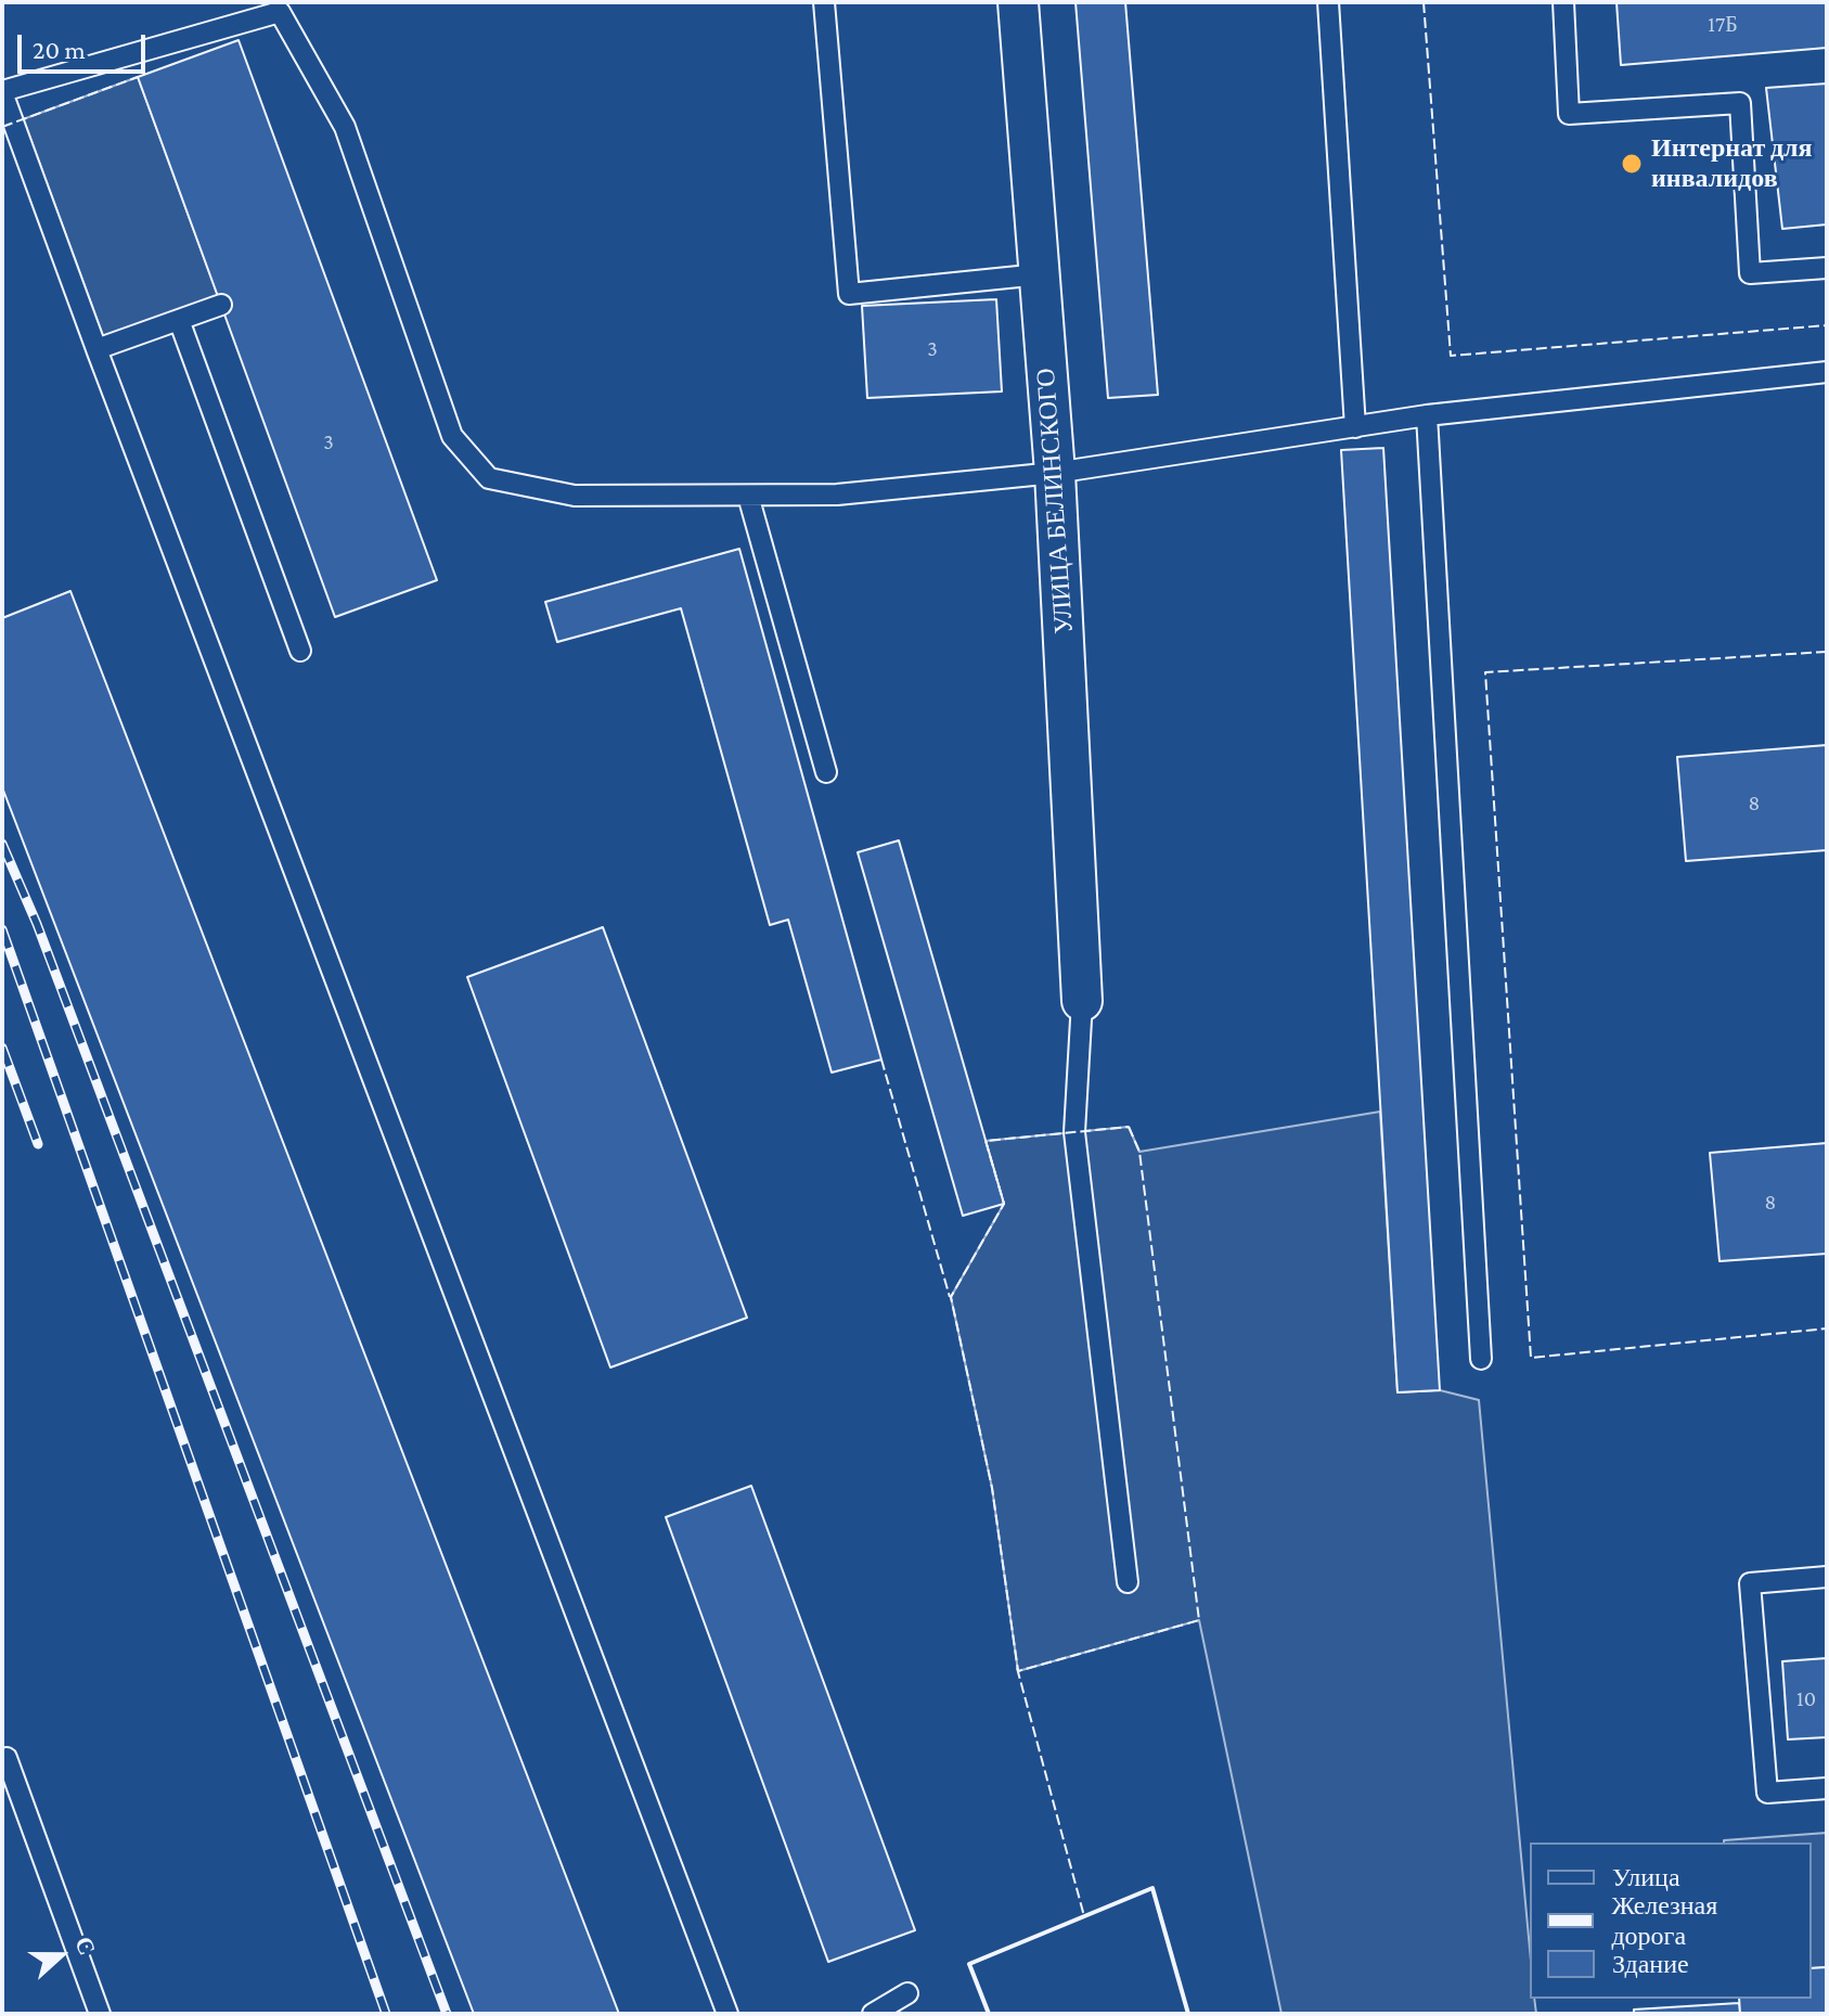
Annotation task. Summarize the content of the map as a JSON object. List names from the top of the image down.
{
  "streets": {
    "street": ["УЛИЦА БЕЛИНСКОГО"]
  },
  "places": ["Интернат для инвалидов"],
  "house_numbers": [
    "17Б",
    "3",
    "3",
    "8",
    "8",
    "10"
  ],
  "legend": ["Улица", "Железная дорога", "Здание"],
  "scale_bar": "20 m",
  "north": "right"
}
